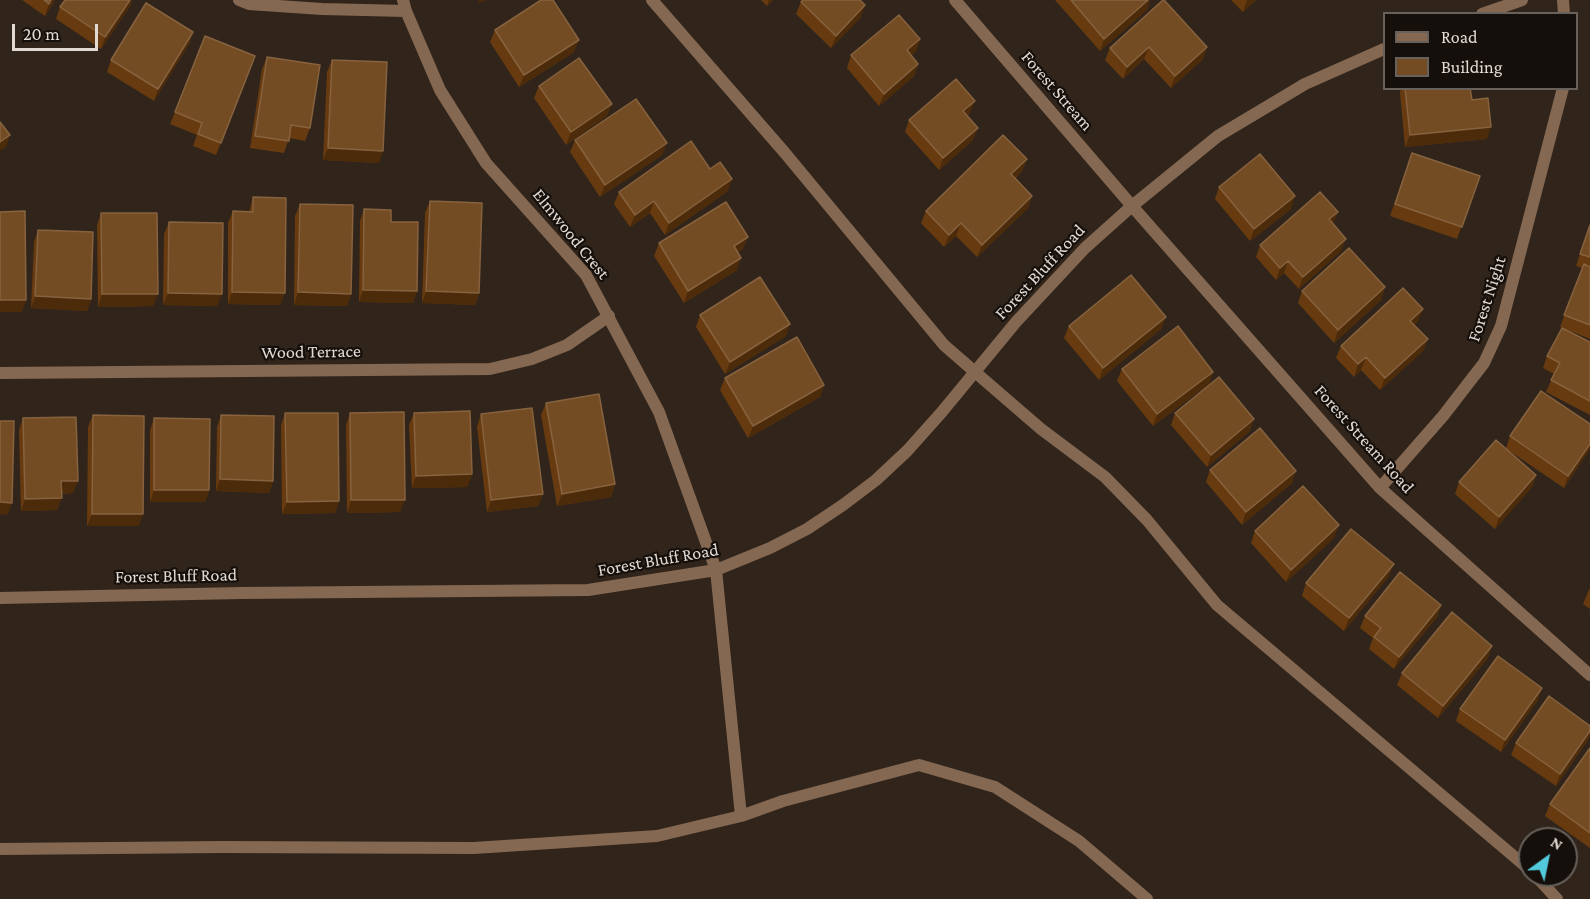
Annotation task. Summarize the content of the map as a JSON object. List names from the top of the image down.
{
  "streets": {
    "street": [
      "Forest Stream",
      "Elmwood Crest",
      "Forest Bluff Road",
      "Forest Night",
      "Wood Terrace",
      "Forest Stream Road"
    ]
  },
  "crossings": [
    ["Forest Stream", "Forest Bluff Road"],
    ["Forest Stream", "Forest Stream Road"],
    ["Elmwood Crest", "Forest Bluff Road"],
    ["Elmwood Crest", "Wood Terrace"],
    ["Forest Bluff Road", "Forest Stream Road"],
    ["Forest Night", "Forest Stream Road"]
  ],
  "legend": ["Road", "Building"],
  "scale_bar": "20 m",
  "north": "top right"
}
